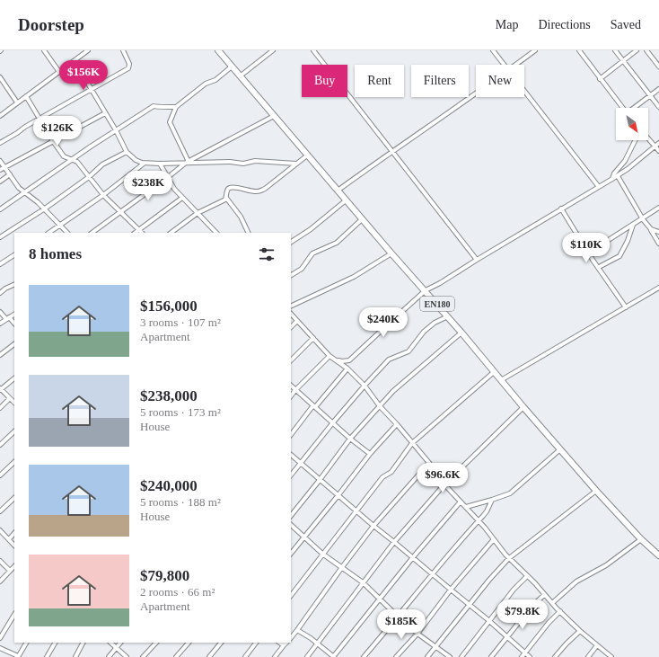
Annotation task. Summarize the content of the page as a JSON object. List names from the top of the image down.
{
  "streets": {
    "main road": ["EN180"]
  },
  "north": "bottom right",
  "page": {
    "header": "Doorstep",
    "nav": ["Map", "Directions", "Saved"],
    "price": [
      "$156K",
      "$126K",
      "$238K",
      "$110K",
      "$240K",
      "$96.6K",
      "$79.8K",
      "$185K"
    ],
    "chip": [
      "Buy",
      "Rent",
      "Filters",
      "New"
    ],
    "heading": "8 homes",
    "list": [
      {
        "name": "$156,000",
        "note": "3 rooms · 107 m² · Apartment"
      },
      {
        "name": "$238,000",
        "note": "5 rooms · 173 m² · House"
      },
      {
        "name": "$240,000",
        "note": "5 rooms · 188 m² · House"
      },
      {
        "name": "$79,800",
        "note": "2 rooms · 66 m² · Apartment"
      }
    ]
  }
}
